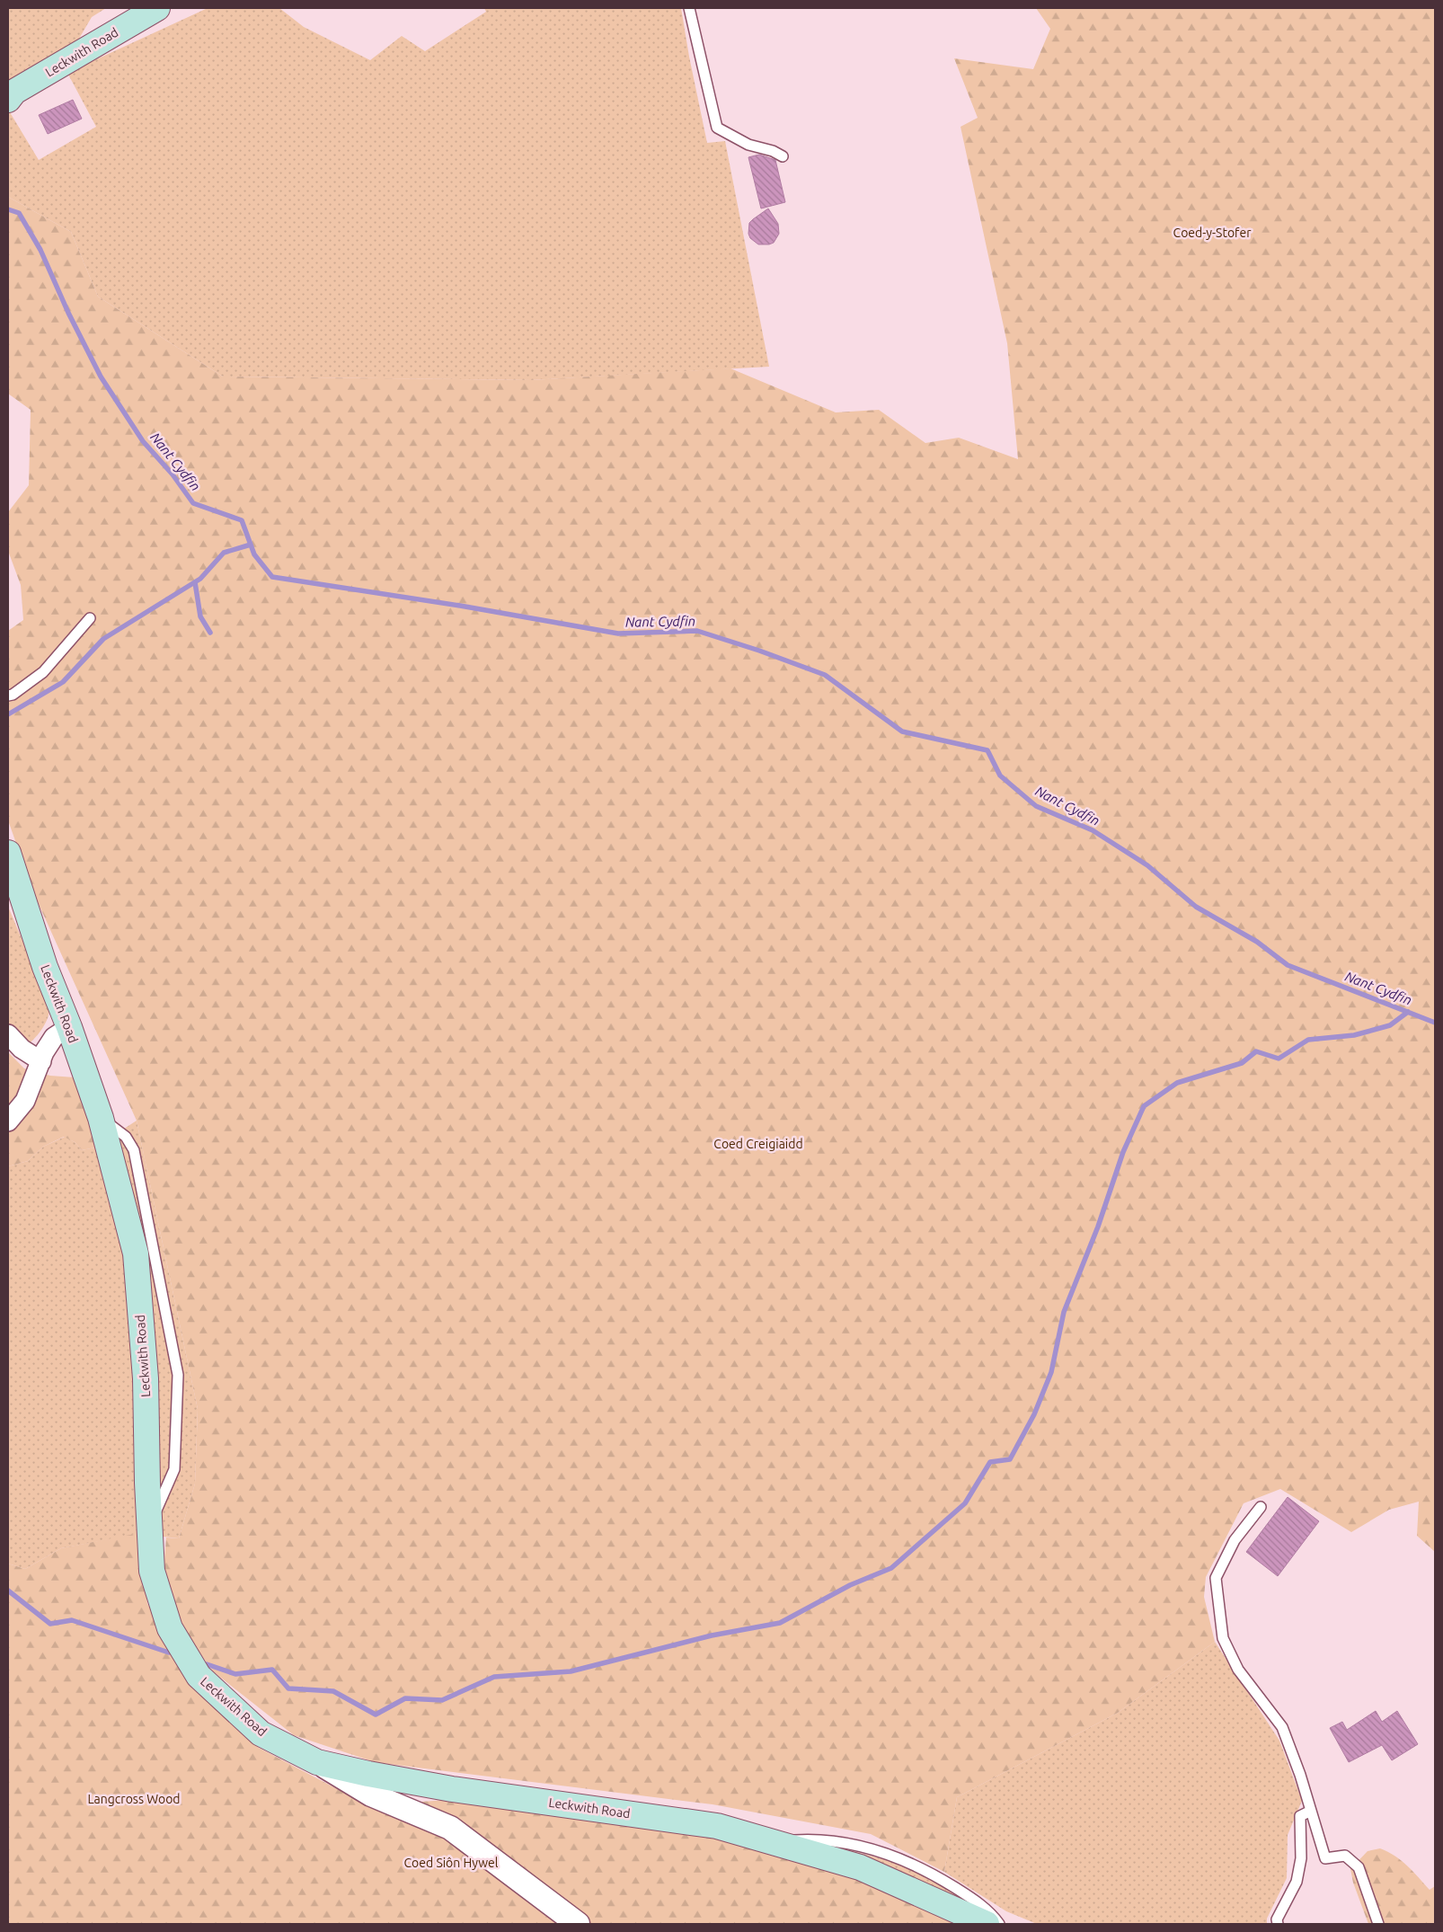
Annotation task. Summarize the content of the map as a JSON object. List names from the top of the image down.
{
  "streets": {
    "main road": ["Leckwith Road"]
  },
  "water": ["Nant Cydfin"],
  "parks": [
    "Coed-y-Stofer",
    "Coed Creigiaidd",
    "Langcross Wood",
    "Coed Siôn Hywel"
  ]
}
